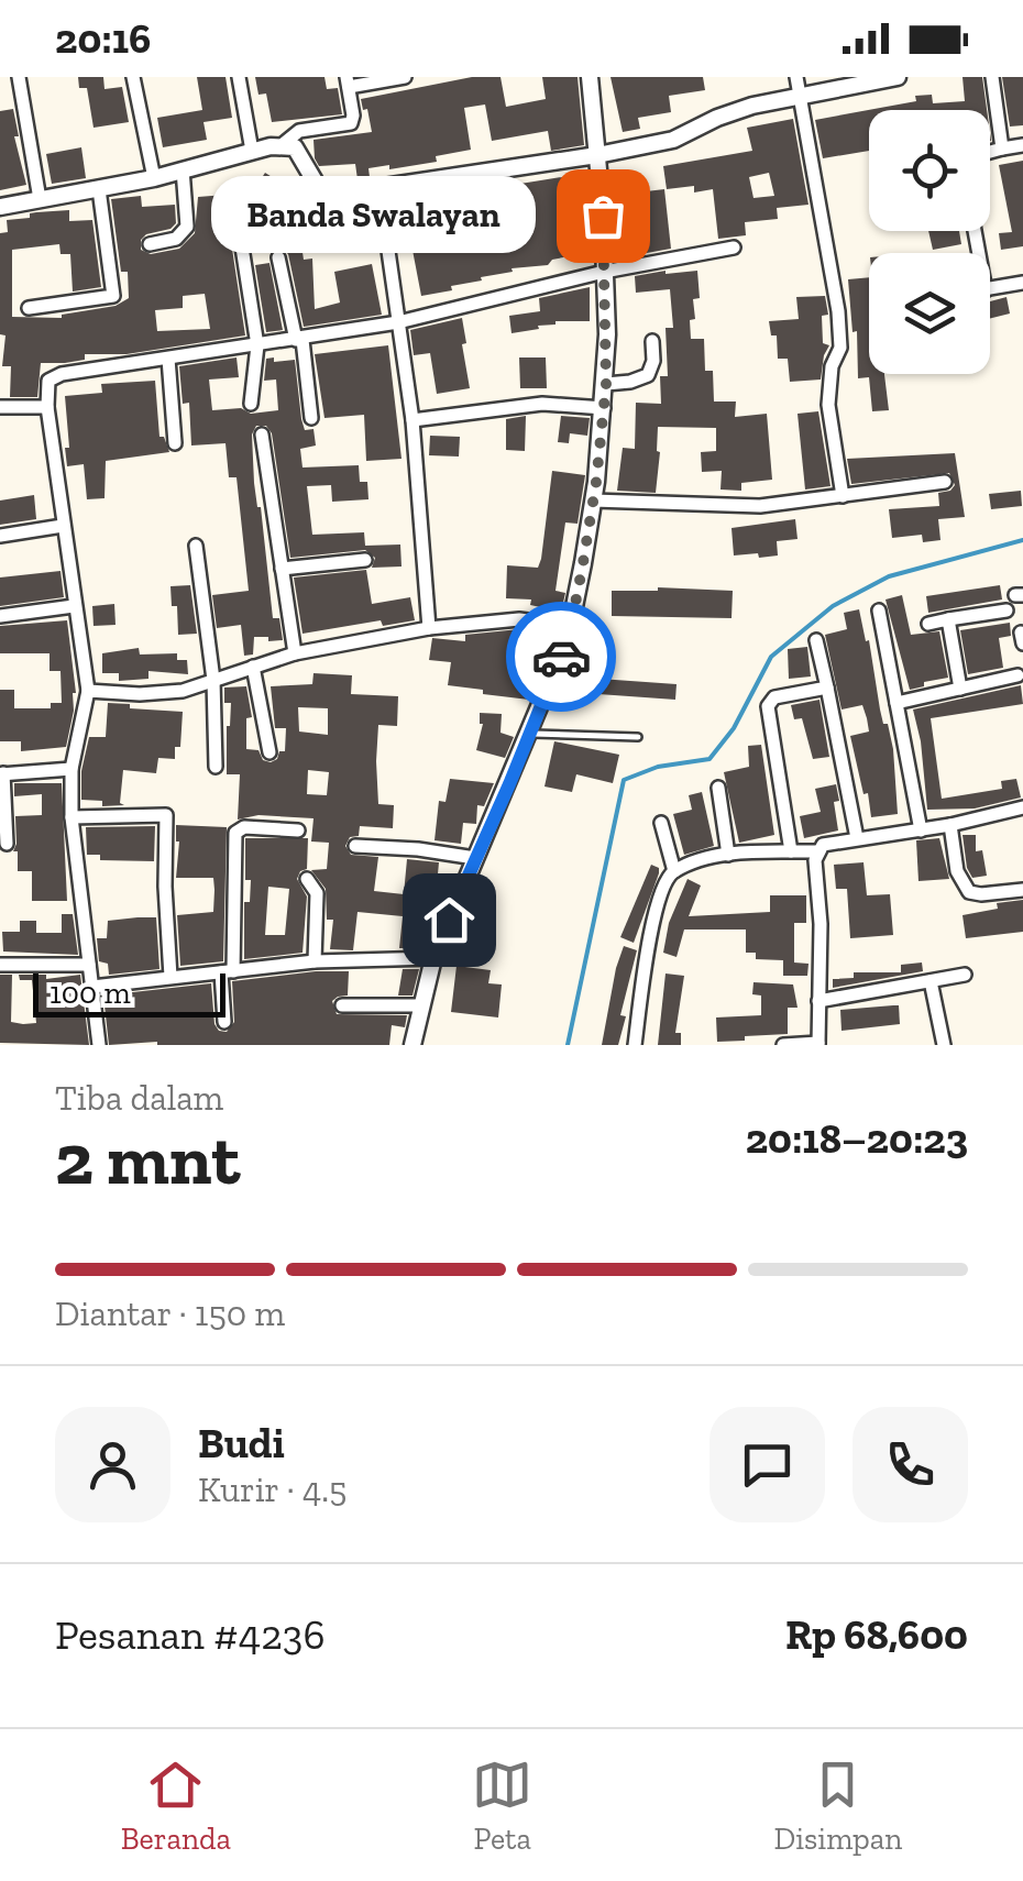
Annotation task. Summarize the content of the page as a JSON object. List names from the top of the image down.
{
  "places": ["Banda Swalayan"],
  "scale_bar": "100 m",
  "page": {
    "status": "20:16",
    "bubble": "Banda Swalayan",
    "scale": "100 m",
    "heading": ["2 mnt", "Tiba dalam", "20:18–20:23"],
    "panel": [
      "Budi",
      "Kurir · 4.5",
      "Pesanan #4236",
      "Rp 68,600"
    ],
    "bar": "Diantar · 150 m",
    "tabs": ["Beranda", "Peta", "Disimpan"]
  }
}
